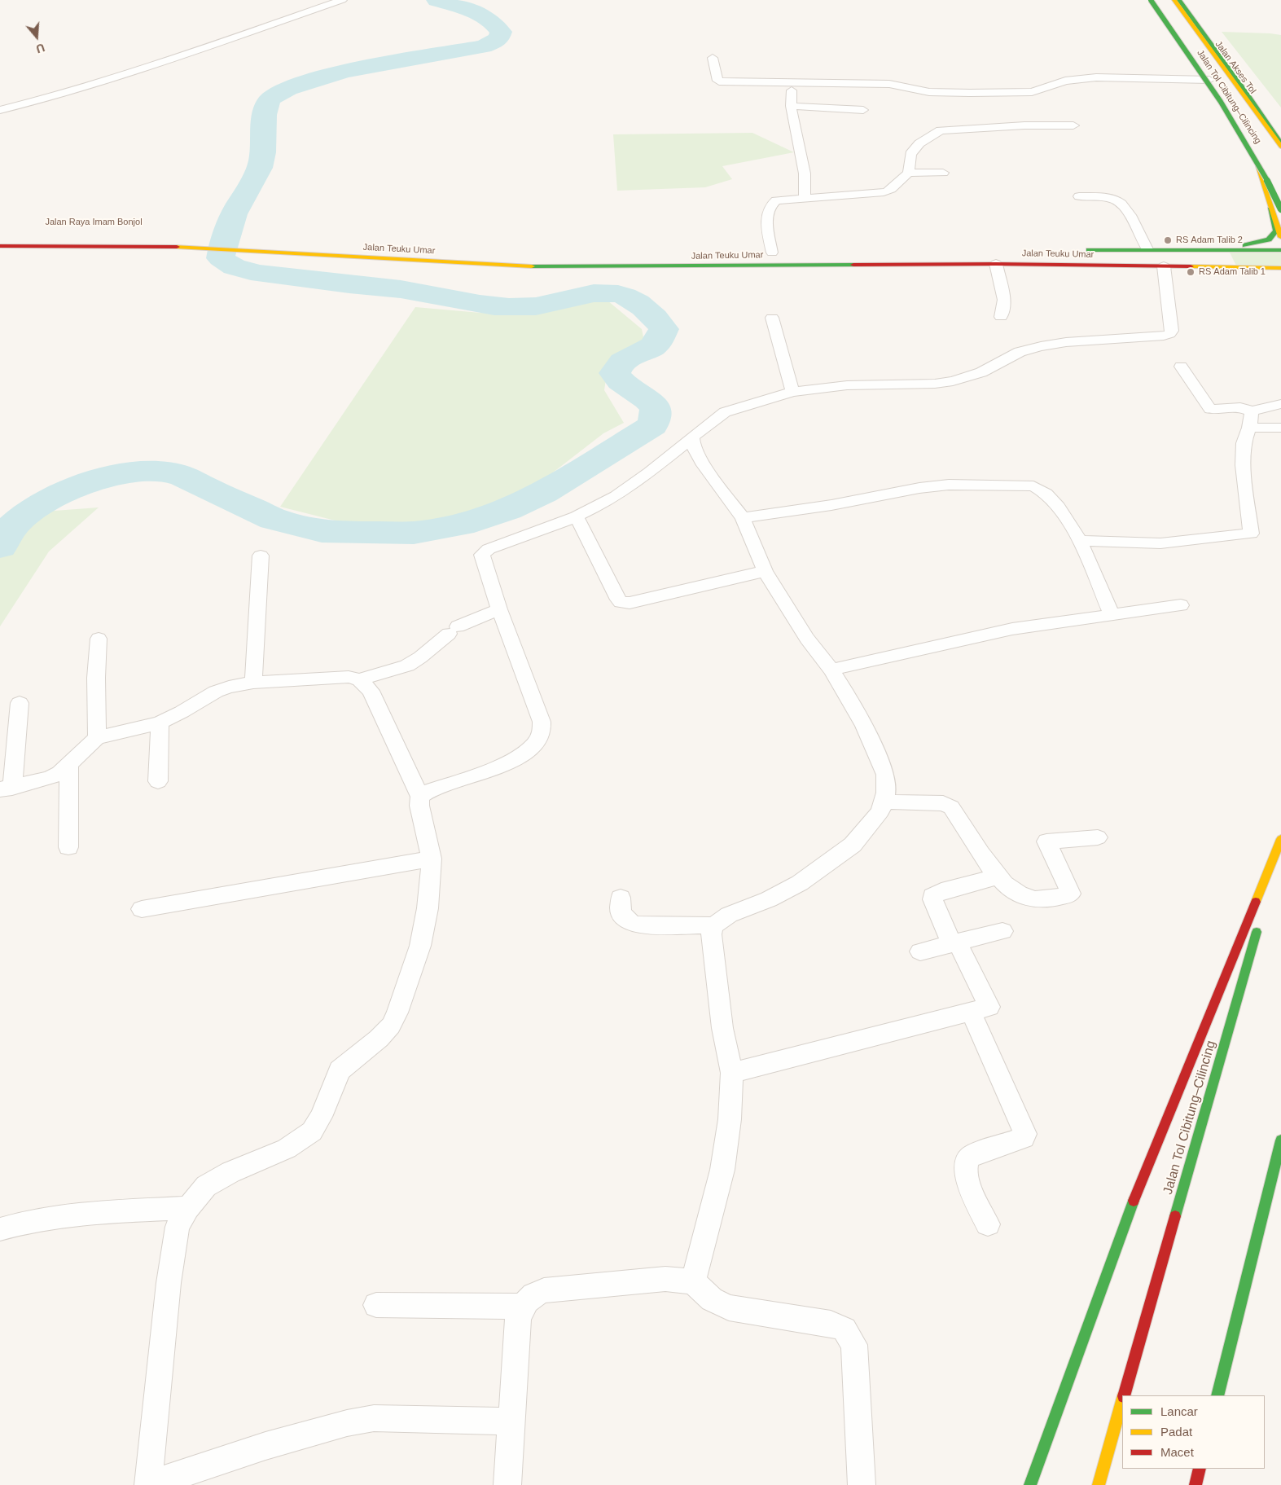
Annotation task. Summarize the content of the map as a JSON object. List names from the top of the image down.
{
  "streets": {
    "main road": ["Jalan Akses Tol", "Jalan Tol Cibitung–Cilincing", "Jalan Teuku Umar"]
  },
  "places": ["RS Adam Talib 2", "RS Adam Talib 1"],
  "legend": ["Lancar", "Padat", "Macet"],
  "north": "bottom"
}
